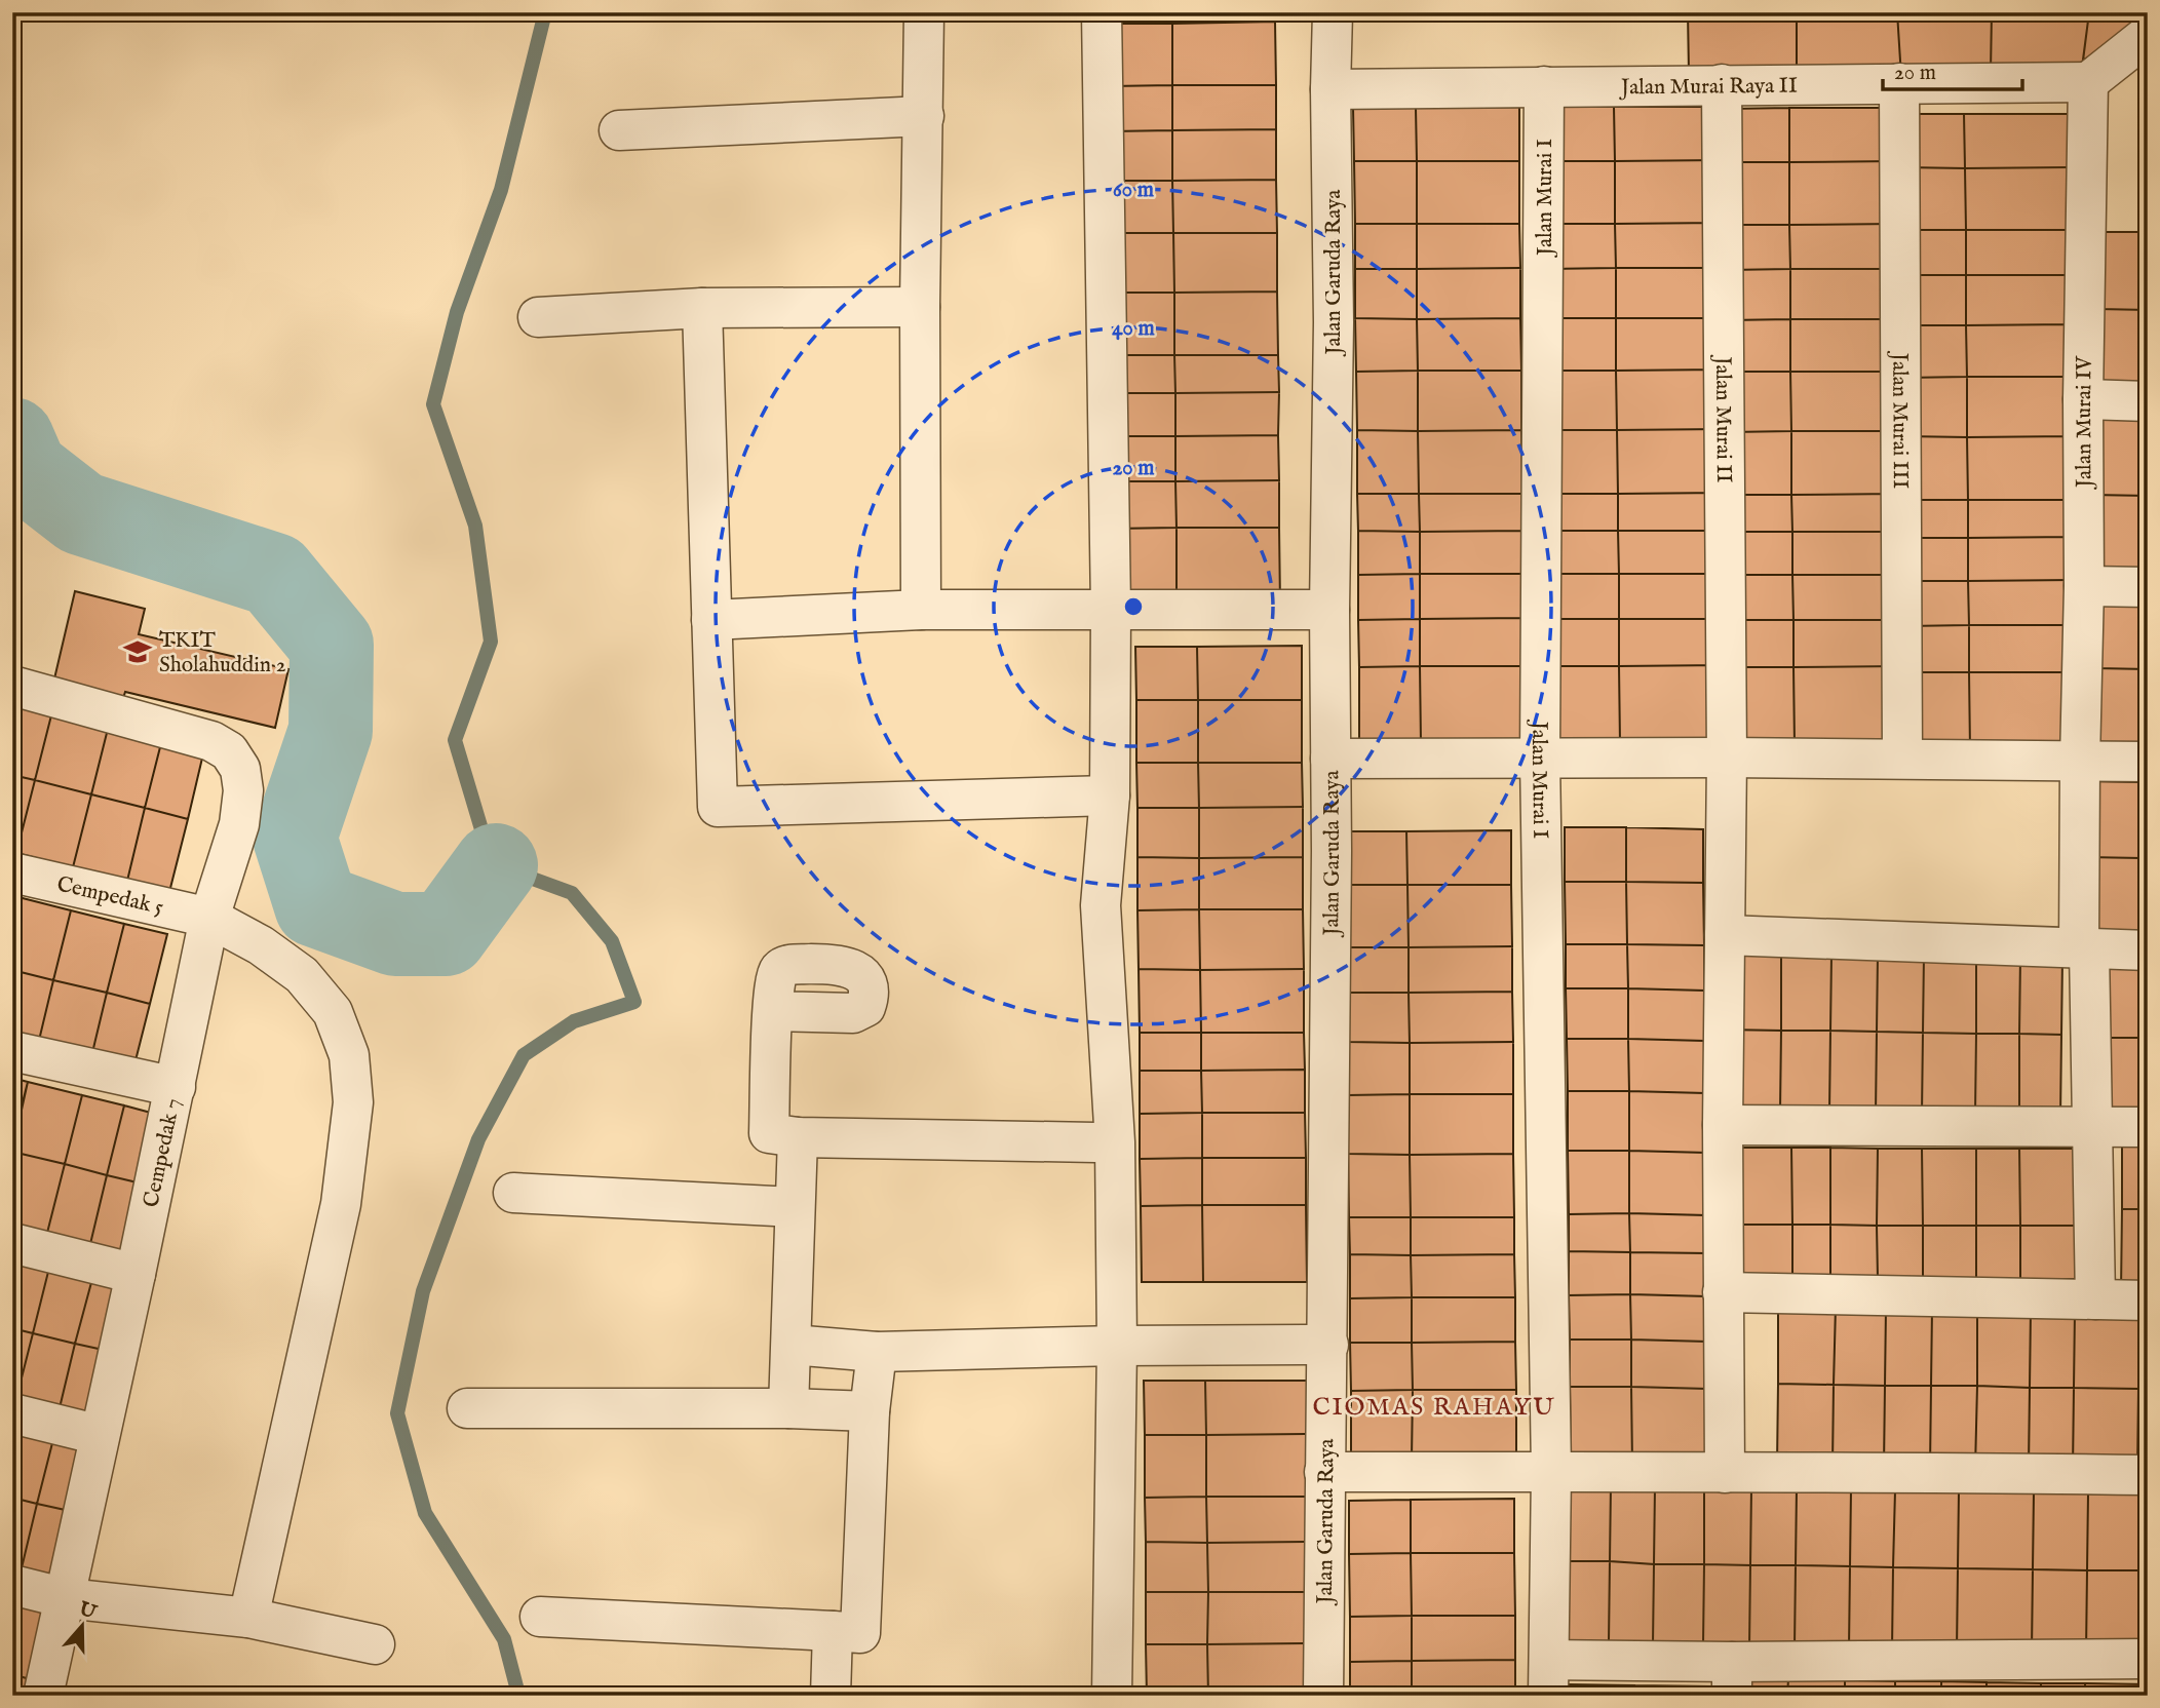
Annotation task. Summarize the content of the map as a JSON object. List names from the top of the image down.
{
  "streets": {
    "street": [
      "Jalan Murai Raya II",
      "Jalan Murai I",
      "Jalan Garuda Raya",
      "Jalan Murai II",
      "Jalan Murai III",
      "Jalan Murai IV",
      "Cempedak 5",
      "Cempedak 7"
    ]
  },
  "crossings": [
    ["Jalan Murai Raya II", "Jalan Murai I"],
    ["Jalan Murai Raya II", "Jalan Garuda Raya"],
    ["Jalan Murai Raya II", "Jalan Murai II"],
    ["Jalan Murai Raya II", "Jalan Murai III"],
    ["Jalan Murai Raya II", "Jalan Murai IV"],
    ["Cempedak 5", "Cempedak 7"]
  ],
  "districts": ["CIOMAS RAHAYU"],
  "places": {
    "school or university": ["TKIT Sholahuddin 2"]
  },
  "scale_bar": "20 m",
  "north": "top",
  "rings": ["60 m", "40 m", "20 m"]
}
